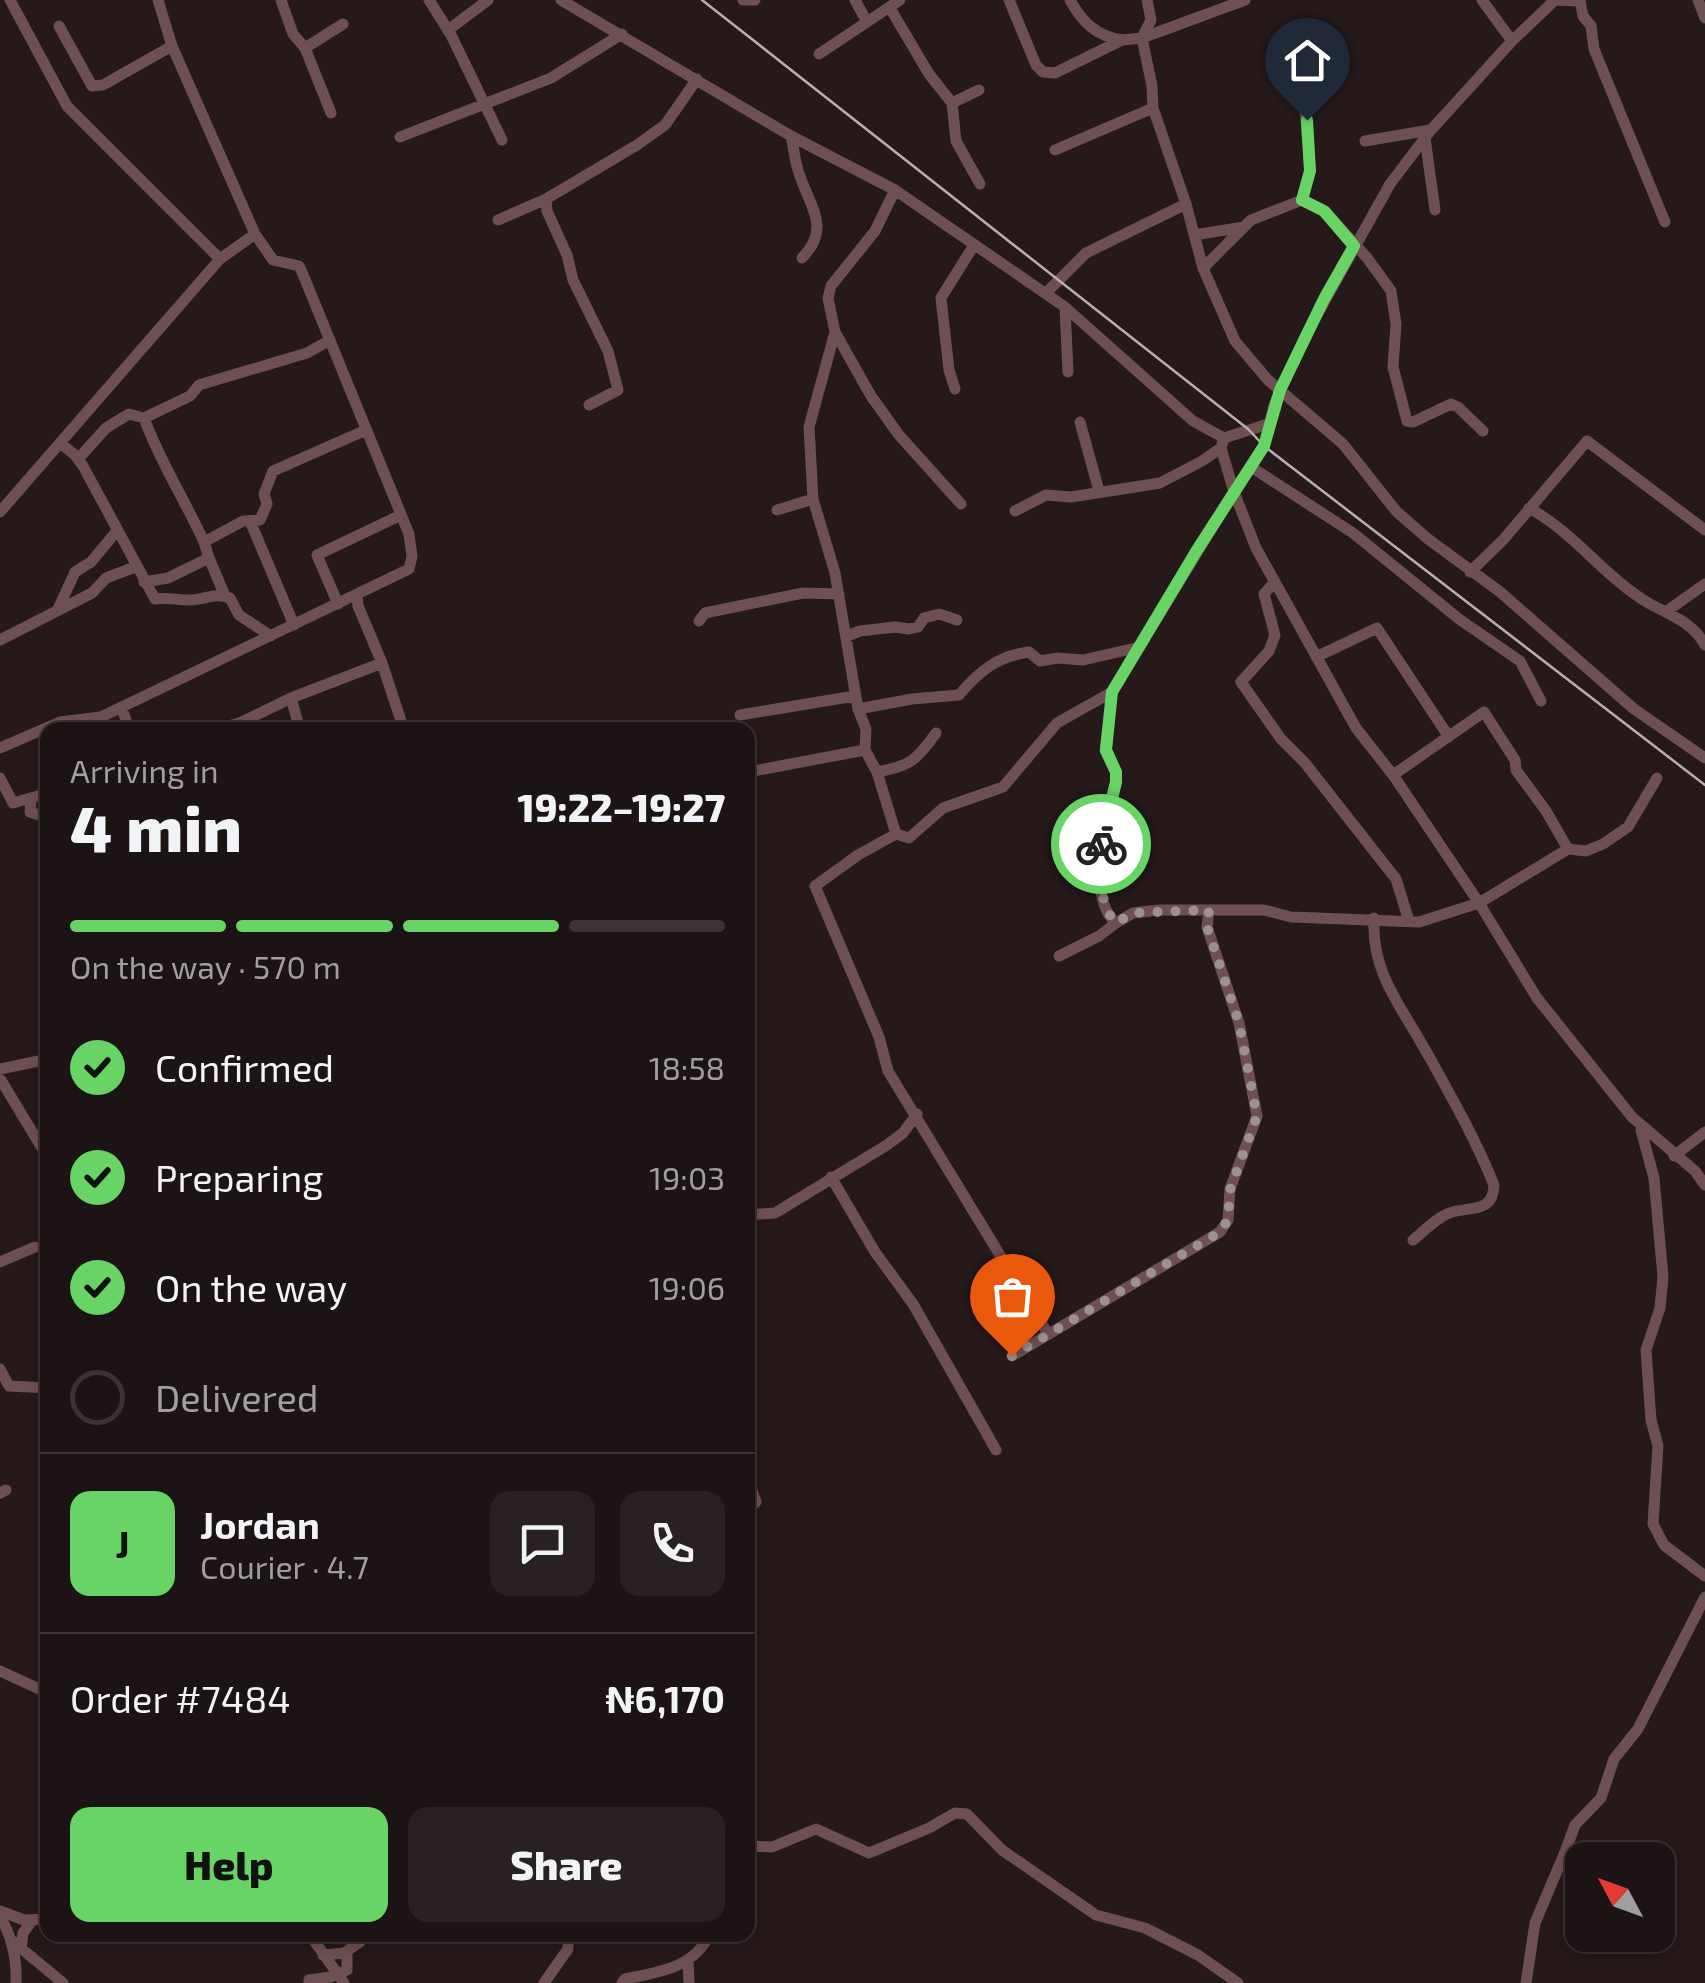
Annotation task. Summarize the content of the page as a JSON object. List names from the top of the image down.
{
  "north": "top left",
  "page": {
    "heading": ["4 min", "Arriving in", "19:22–19:27"],
    "panel": [
      "Jordan",
      "Courier · 4.7",
      "Order #7484",
      "₦6,170"
    ],
    "bar": "On the way · 570 m",
    "list": [
      ["Confirmed", "18:58"],
      ["Preparing", "19:03"],
      ["On the way", "19:06"],
      "Delivered"
    ],
    "round": "J",
    "buttons": ["Help", "Share"]
  }
}
